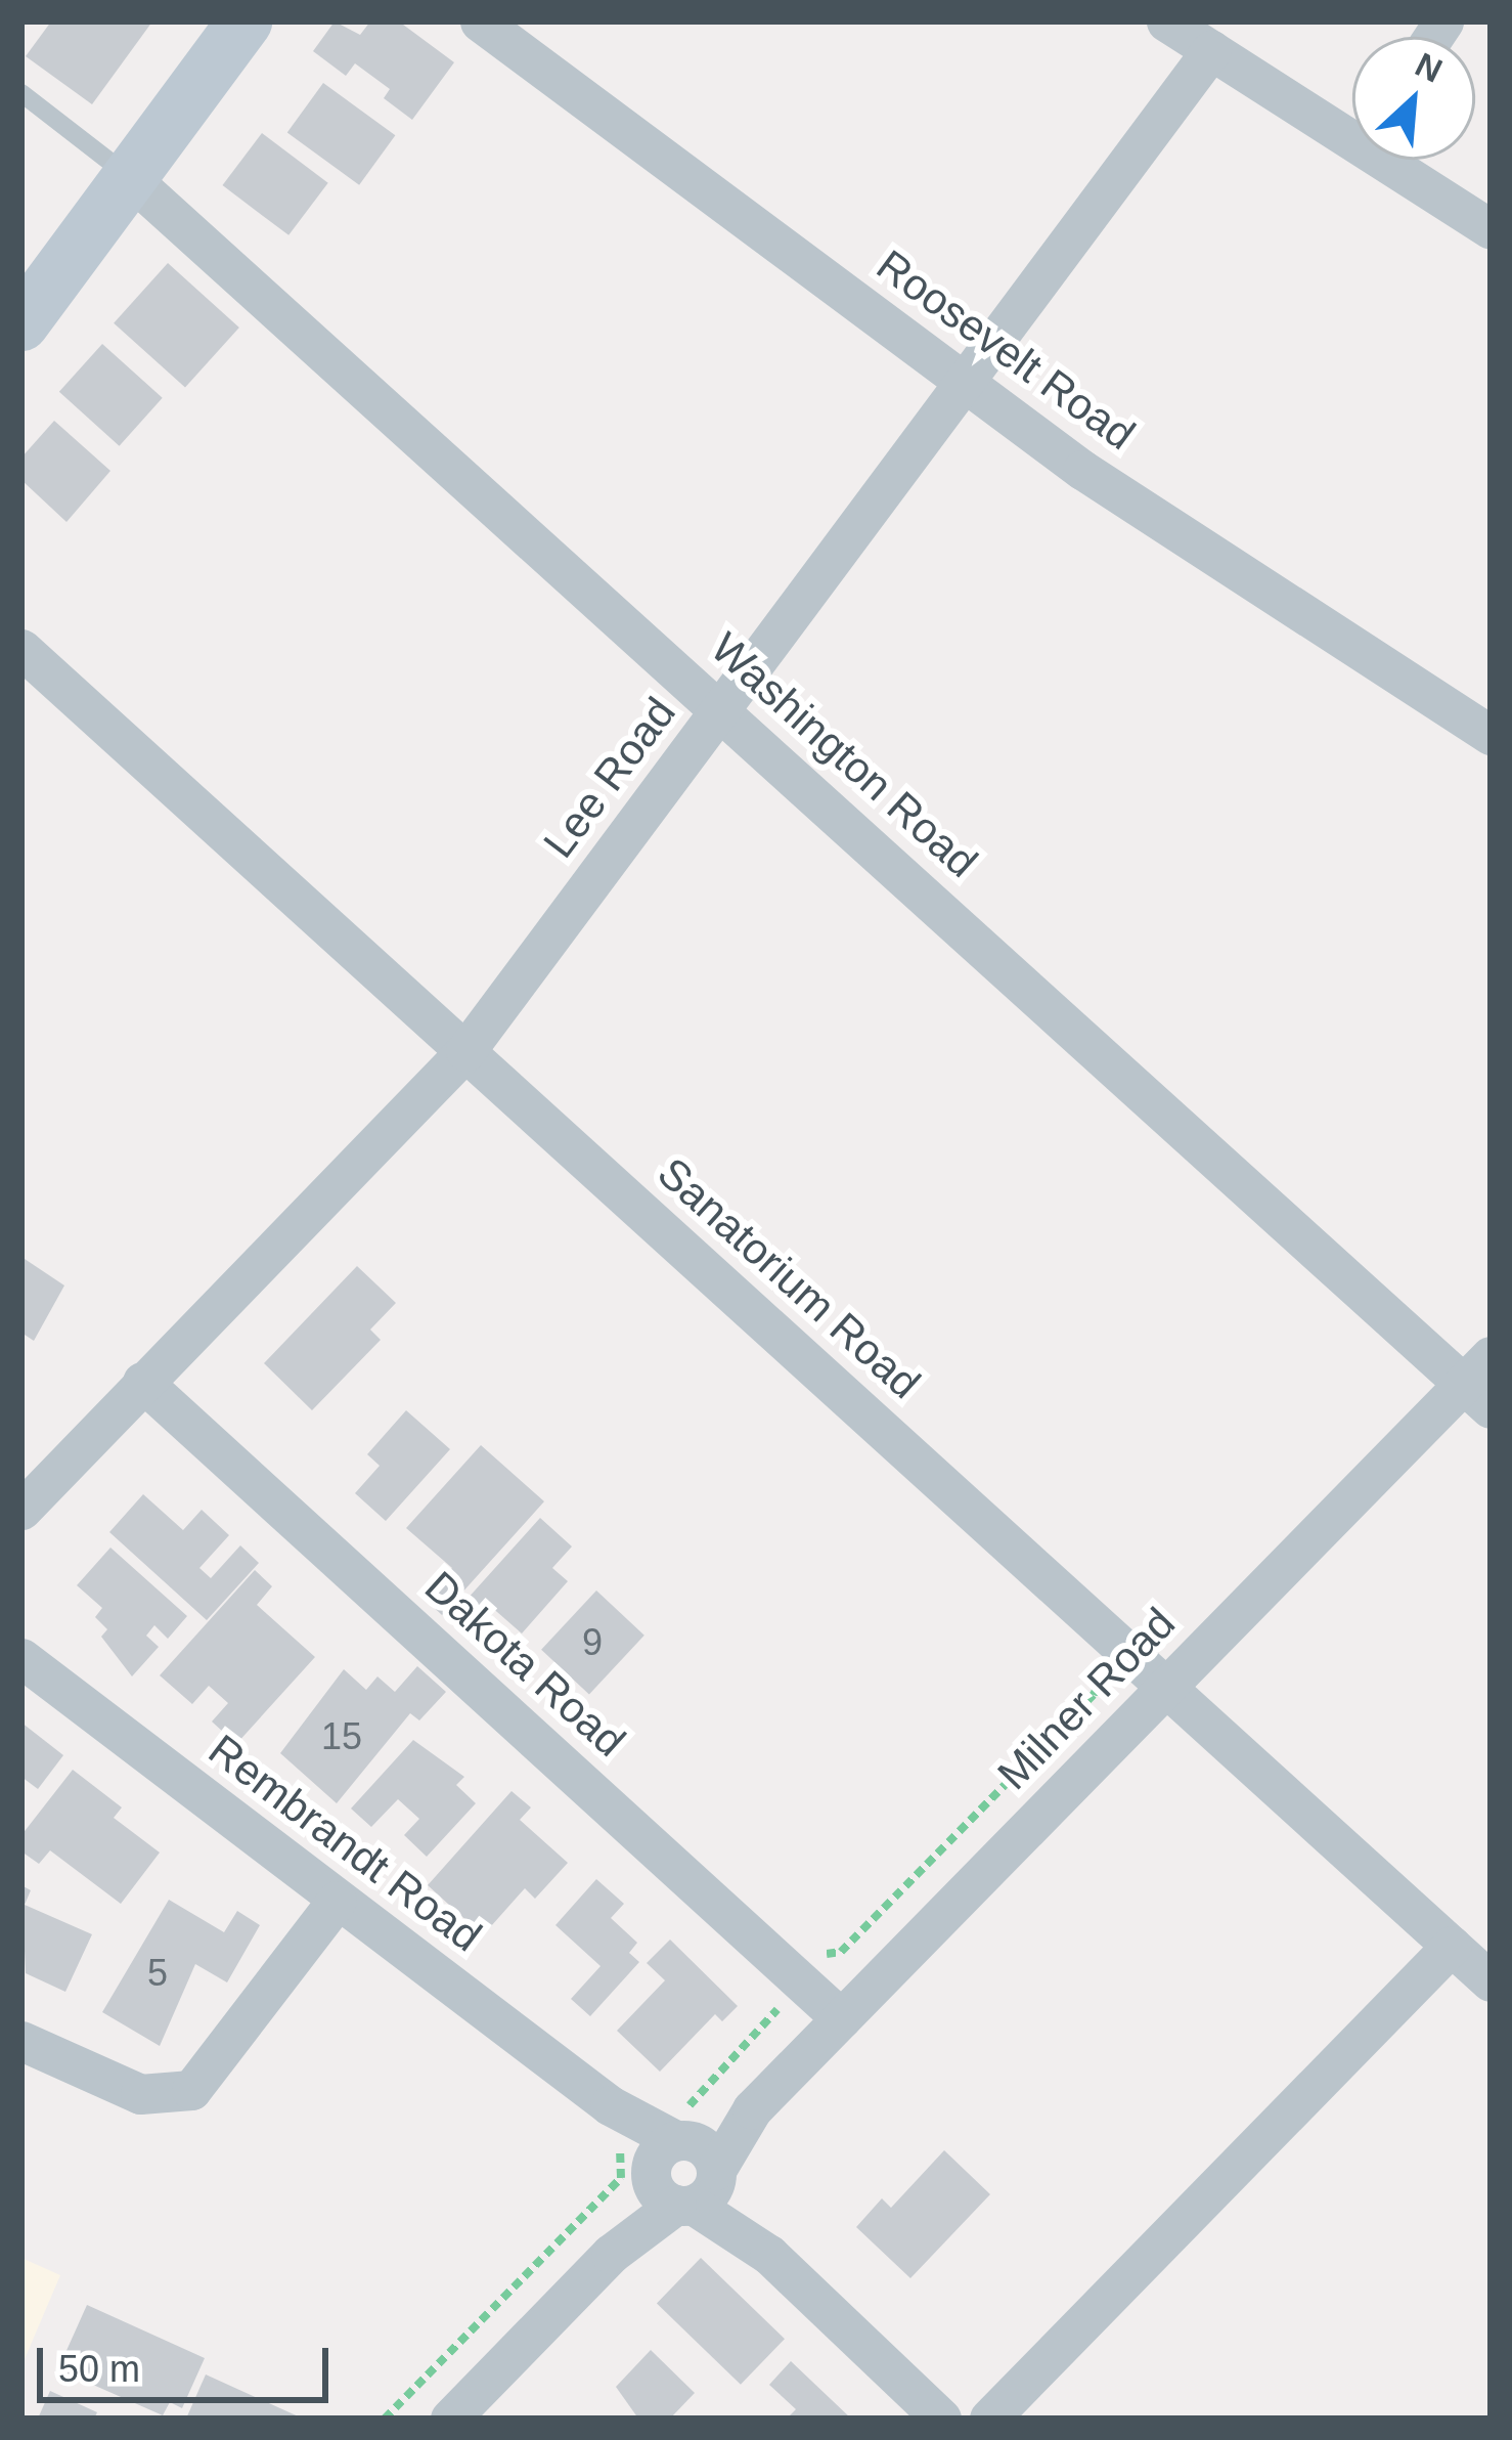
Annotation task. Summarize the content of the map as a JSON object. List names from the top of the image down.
{
  "streets": {
    "street": [
      "Roosevelt Road",
      "Washington Road",
      "Lee Road",
      "Sanatorium Road",
      "Dakota Road",
      "Milner Road",
      "Rembrandt Road"
    ]
  },
  "crossings": [
    ["Roosevelt Road", "Lee Road"],
    ["Washington Road", "Lee Road"],
    ["Washington Road", "Milner Road"],
    ["Lee Road", "Sanatorium Road"],
    ["Lee Road", "Dakota Road"],
    ["Sanatorium Road", "Milner Road"],
    ["Dakota Road", "Milner Road"],
    ["Milner Road", "Rembrandt Road"]
  ],
  "house_numbers": ["9", "15", "5"],
  "scale_bar": "50 m",
  "north": "top right"
}
